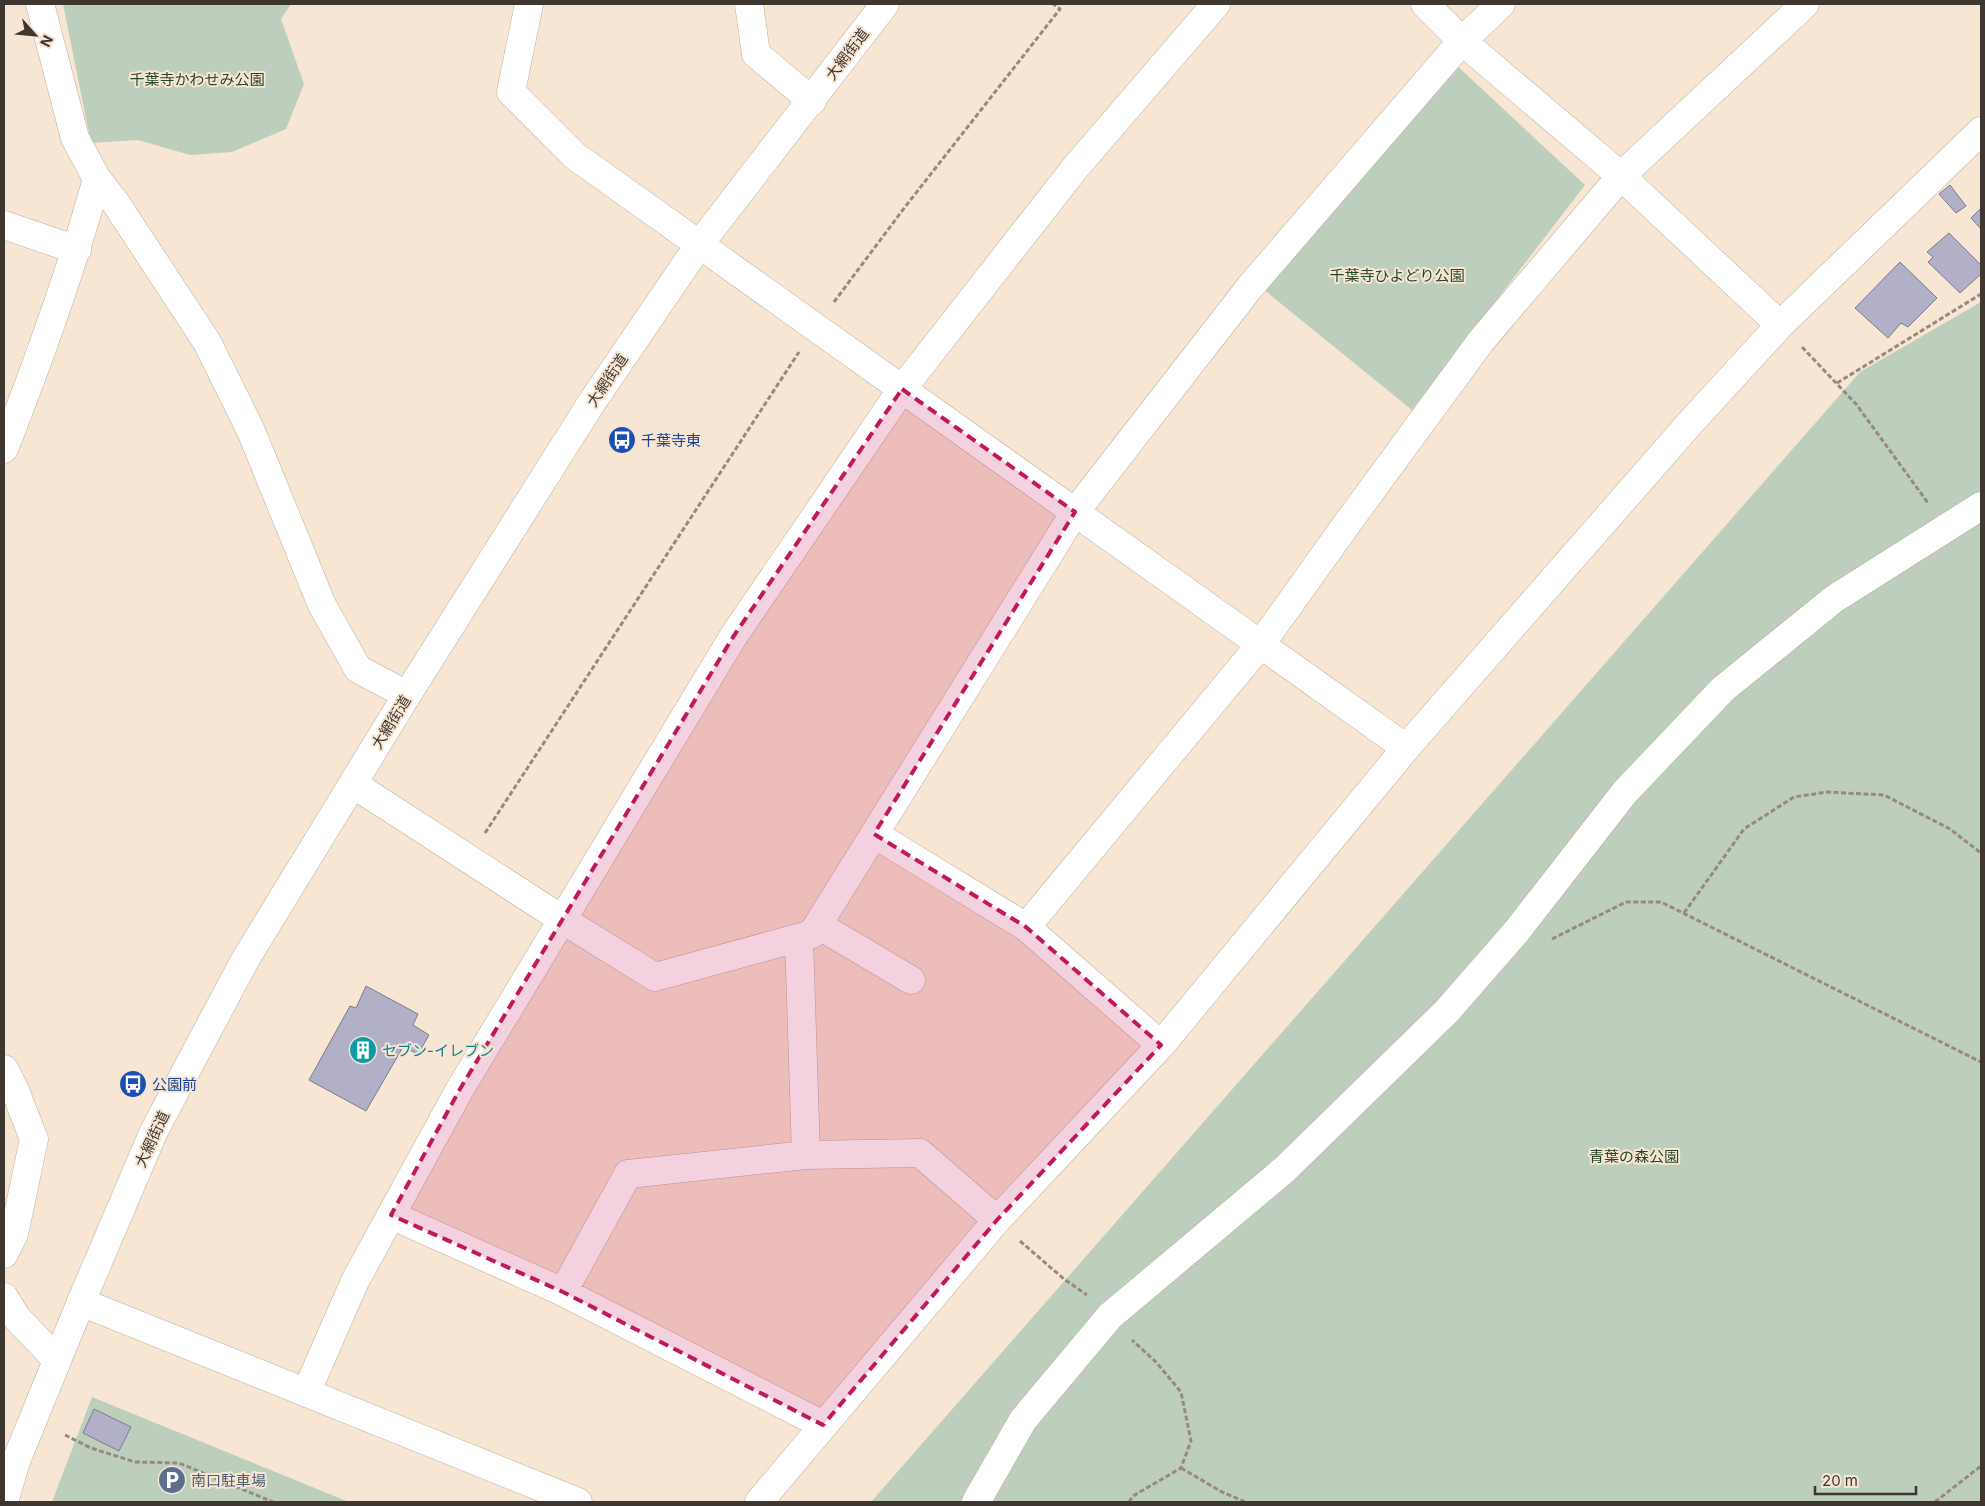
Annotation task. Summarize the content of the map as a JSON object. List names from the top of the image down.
{
  "streets": {
    "street": ["大網街道"]
  },
  "parks": ["千葉寺かわせみ公園", "千葉寺ひよどり公園", "青葉の森公園"],
  "places": {
    "bus stop": ["千葉寺東", "公園前"],
    "building": ["セブン-イレブン"],
    "parking": ["南口駐車場"]
  },
  "scale_bar": "20 m",
  "north": "bottom right"
}
